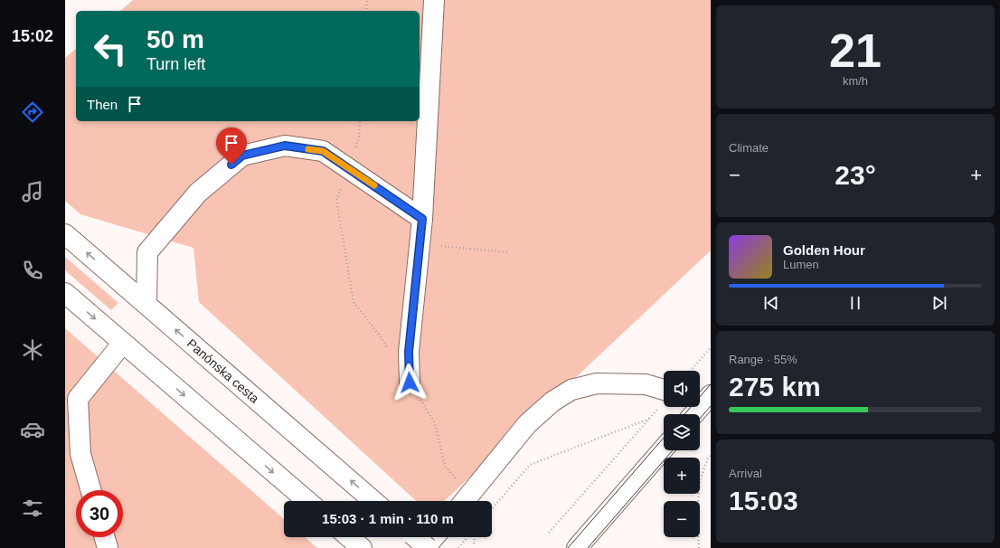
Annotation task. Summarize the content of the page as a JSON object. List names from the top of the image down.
{
  "streets": {
    "main road": ["Panónska cesta"]
  },
  "page": {
    "tabs": "15:02",
    "tile": [
      ["21", "km/h"],
      "Climate",
      ["Range · 55%", "275 km"],
      ["Arrival", "15:03"]
    ],
    "turn": ["50 m", "Turn left"],
    "then": "Then",
    "heat": ["−", "23°", "+"],
    "song": ["Golden Hour", "Lumen"],
    "map_buttons": ["+", "−"],
    "limit": "30",
    "trip": "15:03 · 1 min · 110 m"
  }
}
